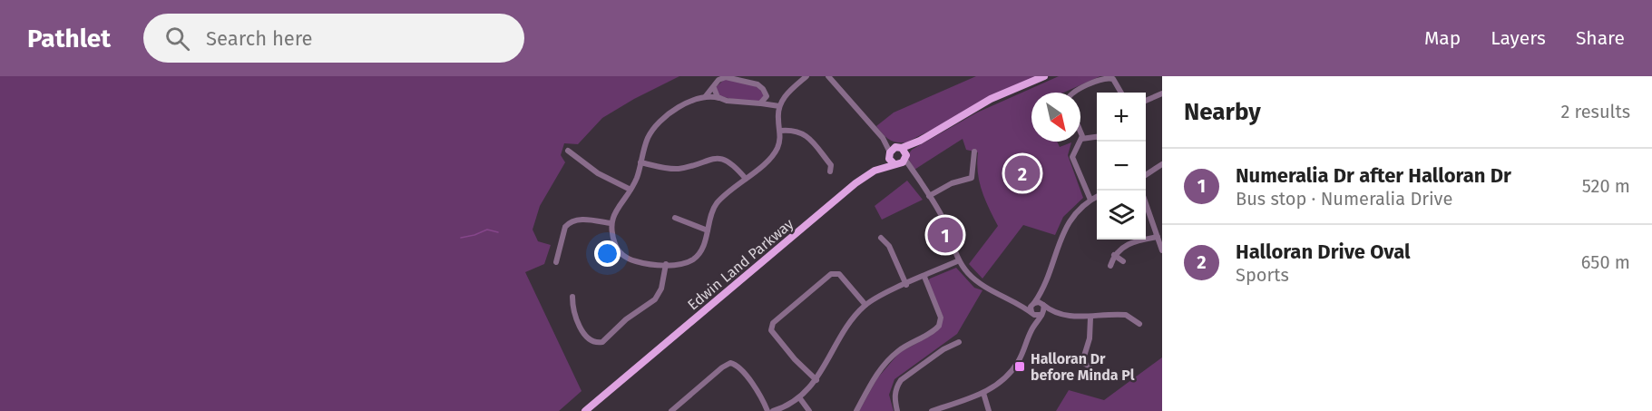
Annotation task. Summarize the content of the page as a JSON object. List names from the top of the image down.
{
  "streets": {
    "main road": ["Edwin Land Parkway"]
  },
  "places": {
    "transit": ["Halloran Dr before Minda Pl"]
  },
  "north": "bottom right",
  "page": {
    "header": "Pathlet",
    "search": "Search here",
    "nav": ["Map", "Layers", "Share"],
    "heading": ["Nearby", "2 results"],
    "map_buttons": ["+", "−"],
    "list": [
      {
        "mark": "1",
        "name": "Numeralia Dr after Halloran Dr",
        "note": "Bus stop · Numeralia Drive",
        "value": "520 m"
      },
      {
        "mark": "2",
        "name": "Halloran Drive Oval",
        "note": "Sports",
        "value": "650 m"
      }
    ],
    "pins": ["2", "1"]
  }
}
